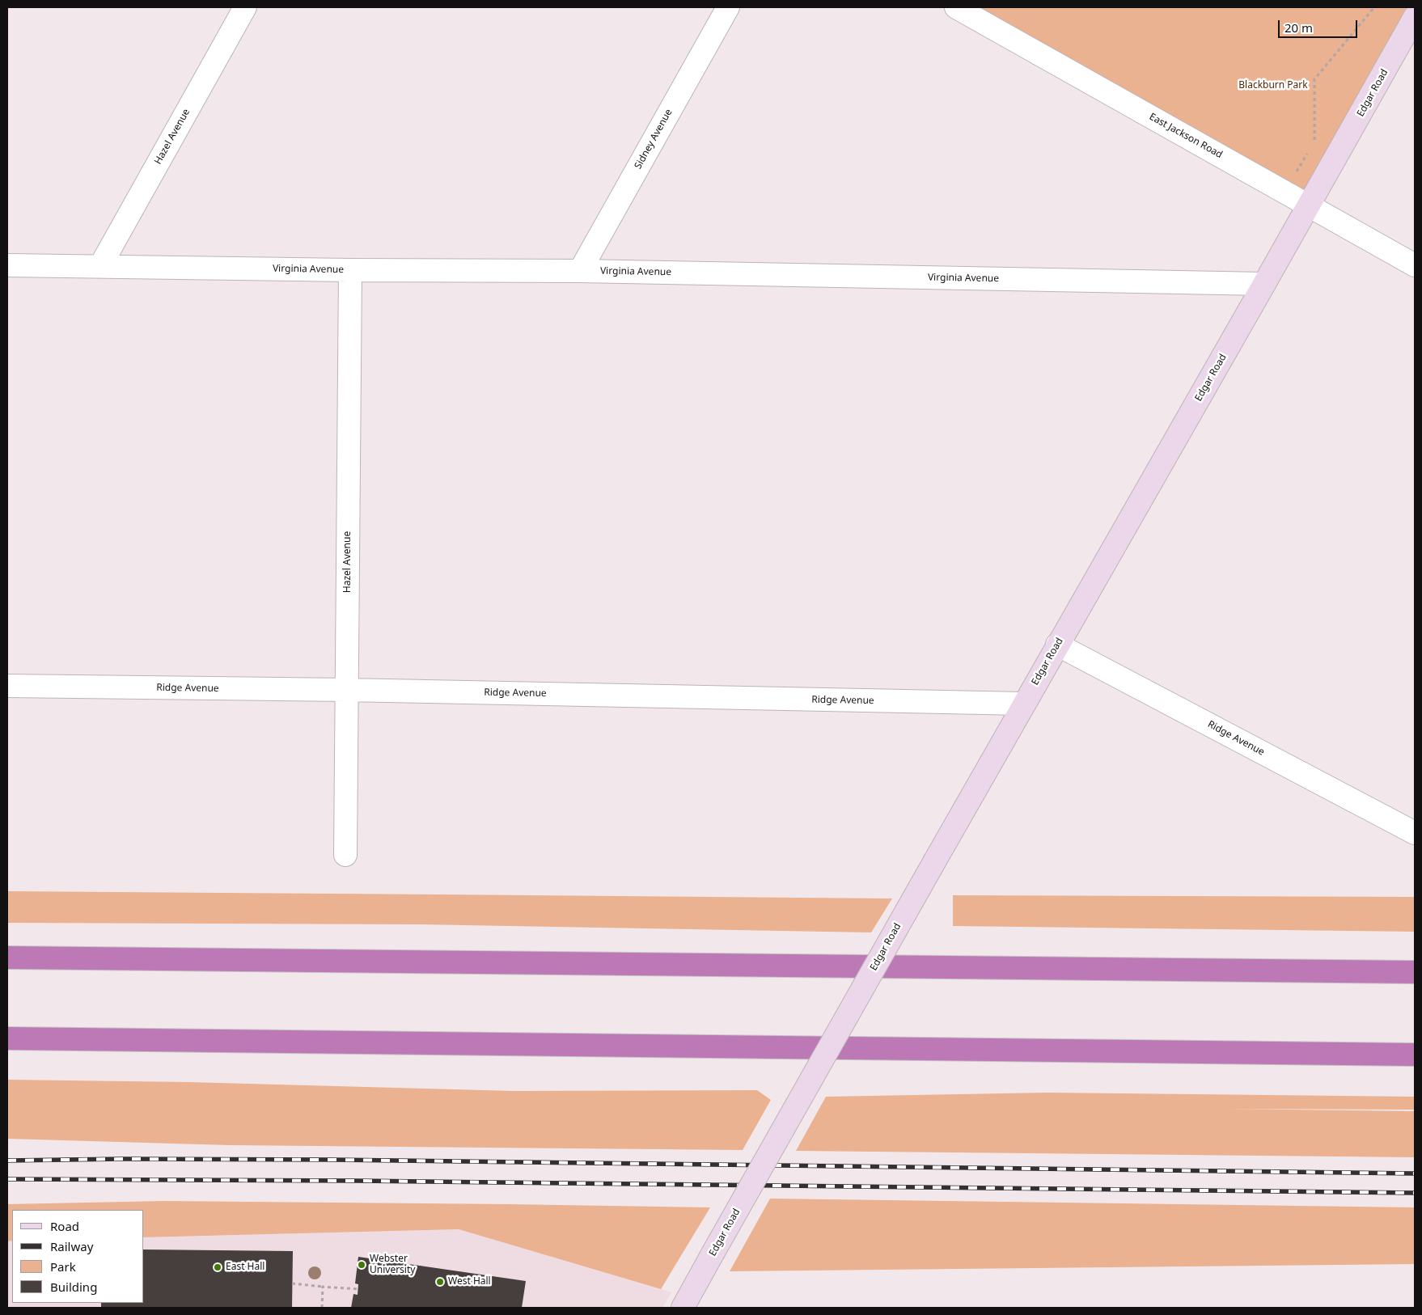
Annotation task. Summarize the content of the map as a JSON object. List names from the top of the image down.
{
  "streets": {
    "street": [
      "Edgar Road",
      "East Jackson Road",
      "Hazel Avenue",
      "Sidney Avenue",
      "Virginia Avenue",
      "Ridge Avenue"
    ]
  },
  "crossings": [
    ["Edgar Road", "East Jackson Road"],
    ["Edgar Road", "Virginia Avenue"],
    ["Edgar Road", "Ridge Avenue"],
    ["Hazel Avenue", "Virginia Avenue"],
    ["Hazel Avenue", "Ridge Avenue"],
    ["Sidney Avenue", "Virginia Avenue"]
  ],
  "parks": ["Blackburn Park"],
  "places": ["Webster University", "East Hall", "West Hall"],
  "legend": [
    "Road",
    "Railway",
    "Park",
    "Building"
  ],
  "scale_bar": "20 m"
}
